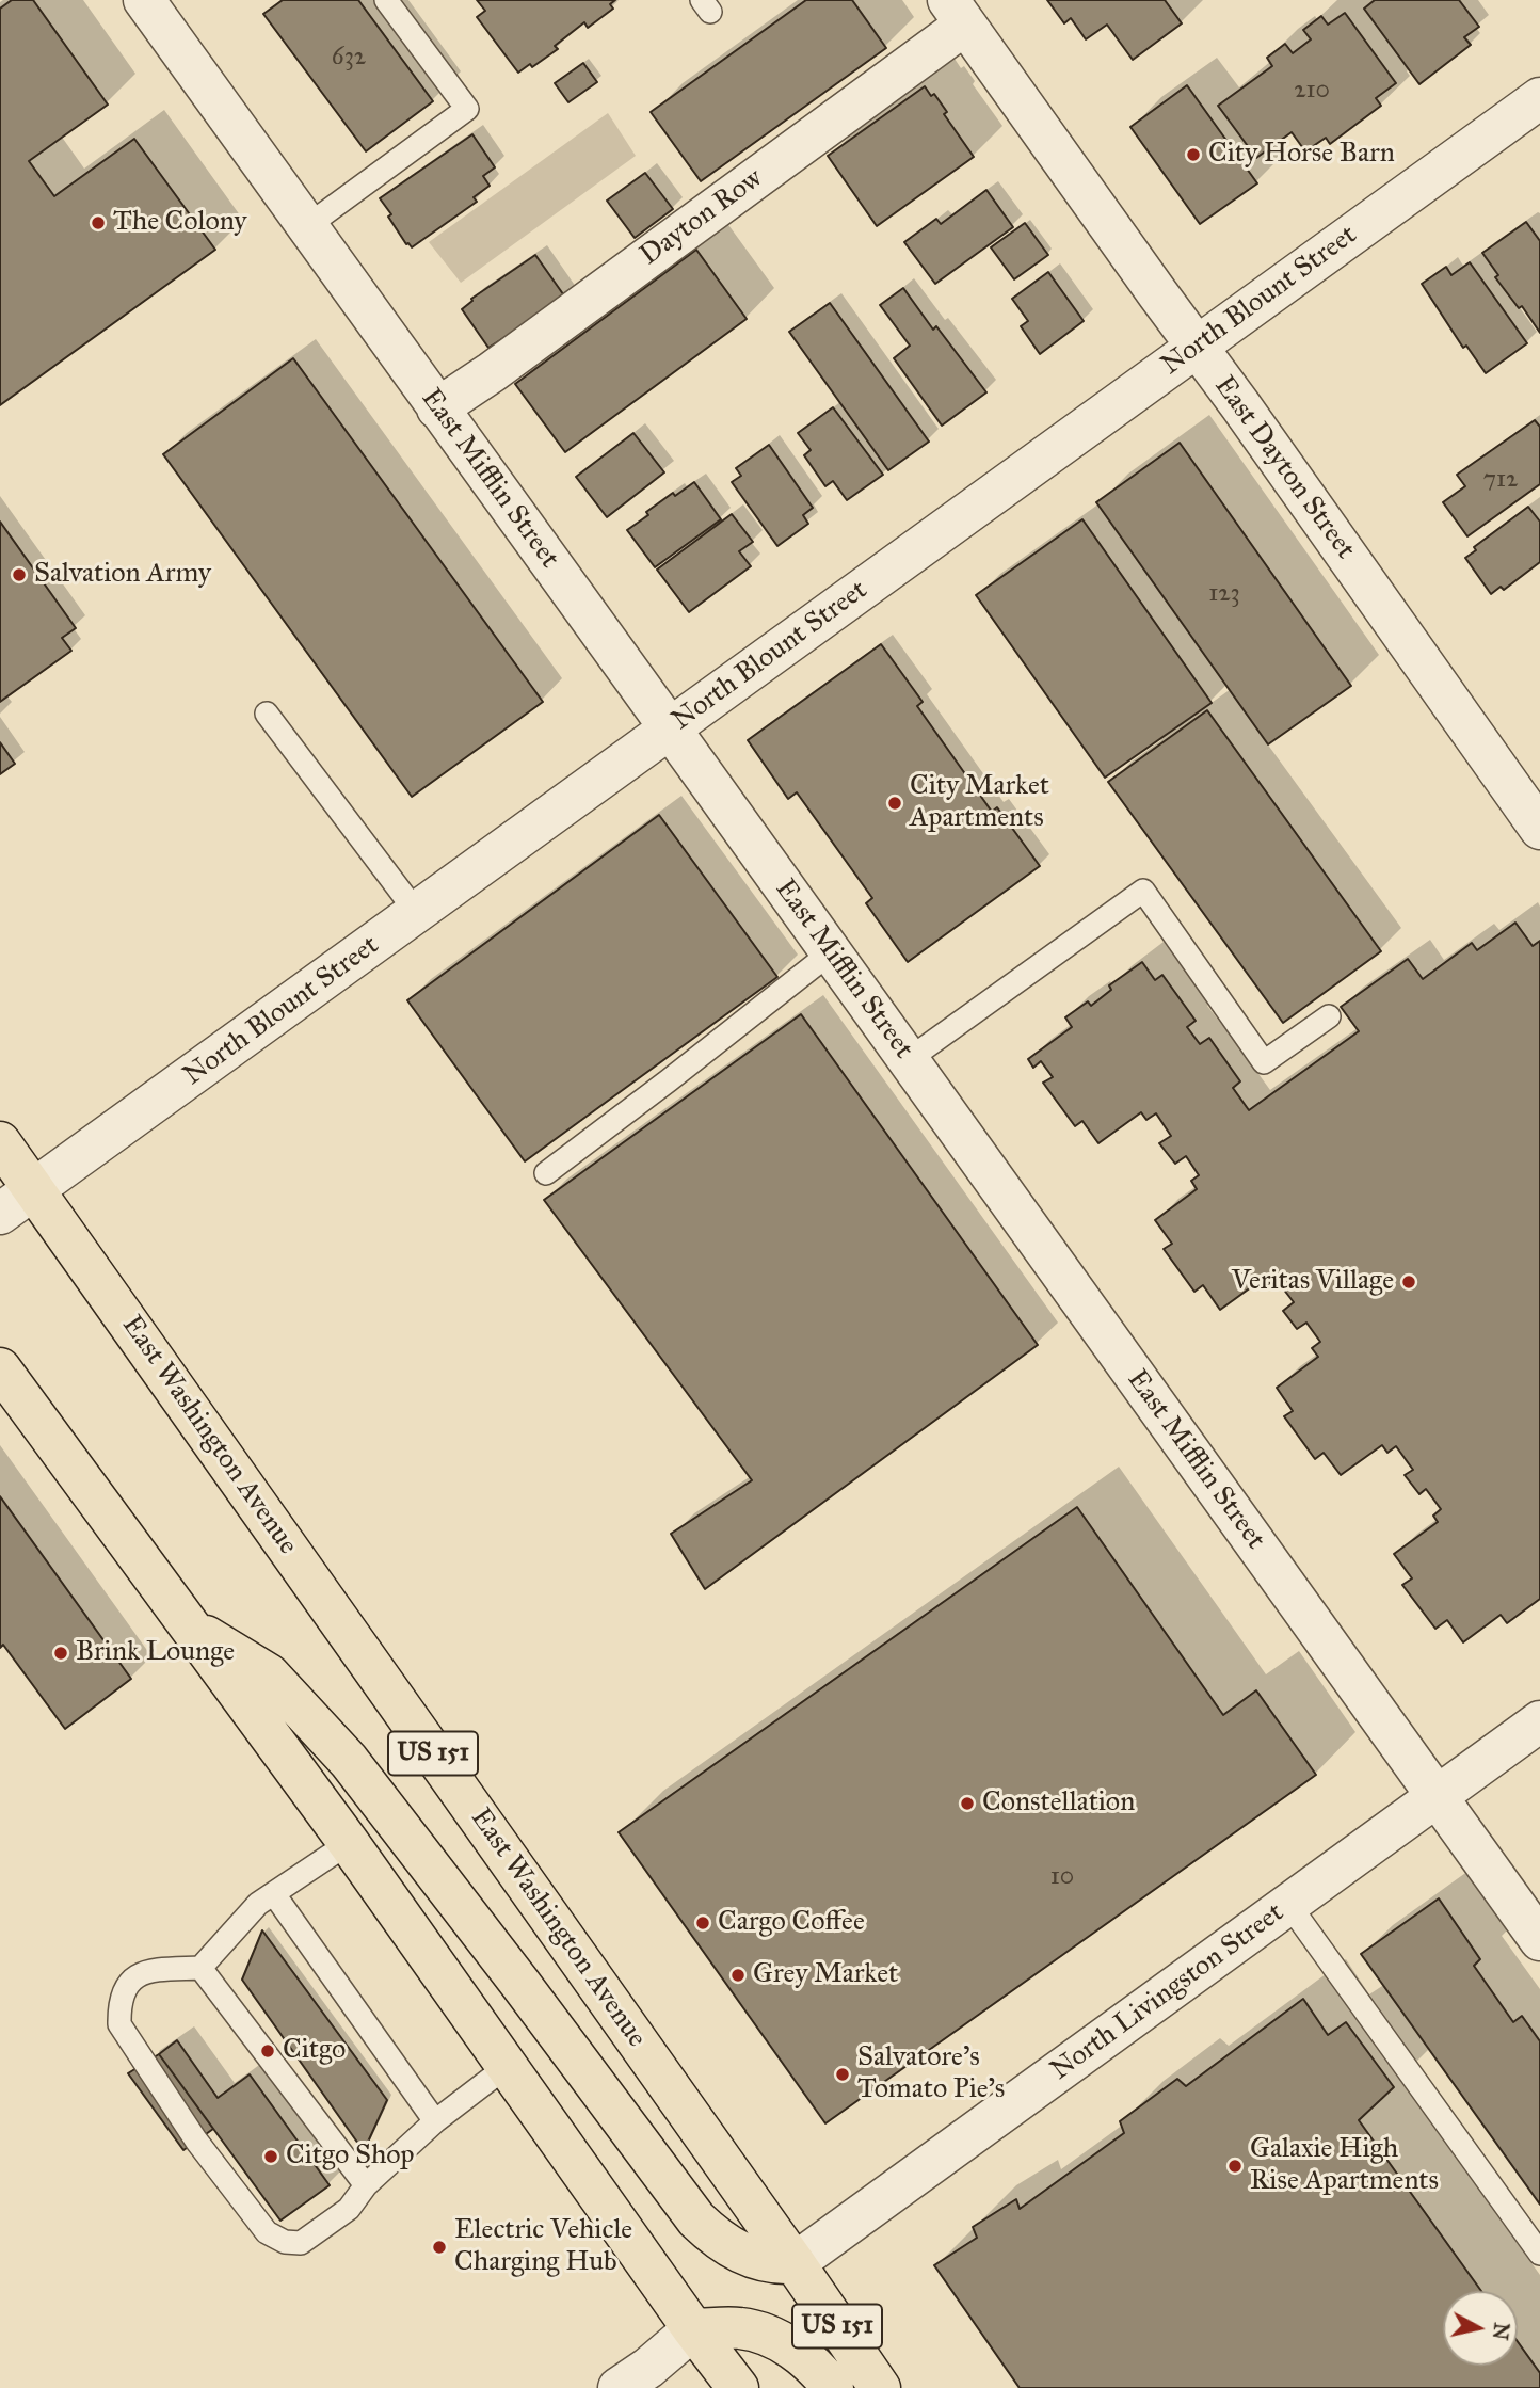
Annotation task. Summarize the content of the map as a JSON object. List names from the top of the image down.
{
  "streets": {
    "main road": ["East Washington Avenue", "US 151"],
    "street": [
      "Dayton Row",
      "North Blount Street",
      "East Dayton Street",
      "East Mifflin Street",
      "North Livingston Street"
    ]
  },
  "crossings": [
    ["Dayton Row", "East Dayton Street"],
    ["Dayton Row", "East Mifflin Street"],
    ["North Blount Street", "East Dayton Street"],
    ["North Blount Street", "East Mifflin Street"],
    ["North Blount Street", "East Washington Avenue"],
    ["East Mifflin Street", "North Livingston Street"],
    ["East Washington Avenue", "North Livingston Street"]
  ],
  "places": [
    "City Horse Barn",
    "The Colony",
    "Salvation Army",
    "City Market Apartments",
    "Veritas Village",
    "Brink Lounge",
    "Constellation",
    "Cargo Coffee",
    "Grey Market",
    "Citgo",
    "Salvatore's Tomato Pie's",
    "Citgo Shop",
    "Galaxie High Rise Apartments",
    "Electric Vehicle Charging Hub"
  ],
  "house_numbers": [
    "632",
    "210",
    "712",
    "123",
    "10"
  ],
  "north": "right"
}
